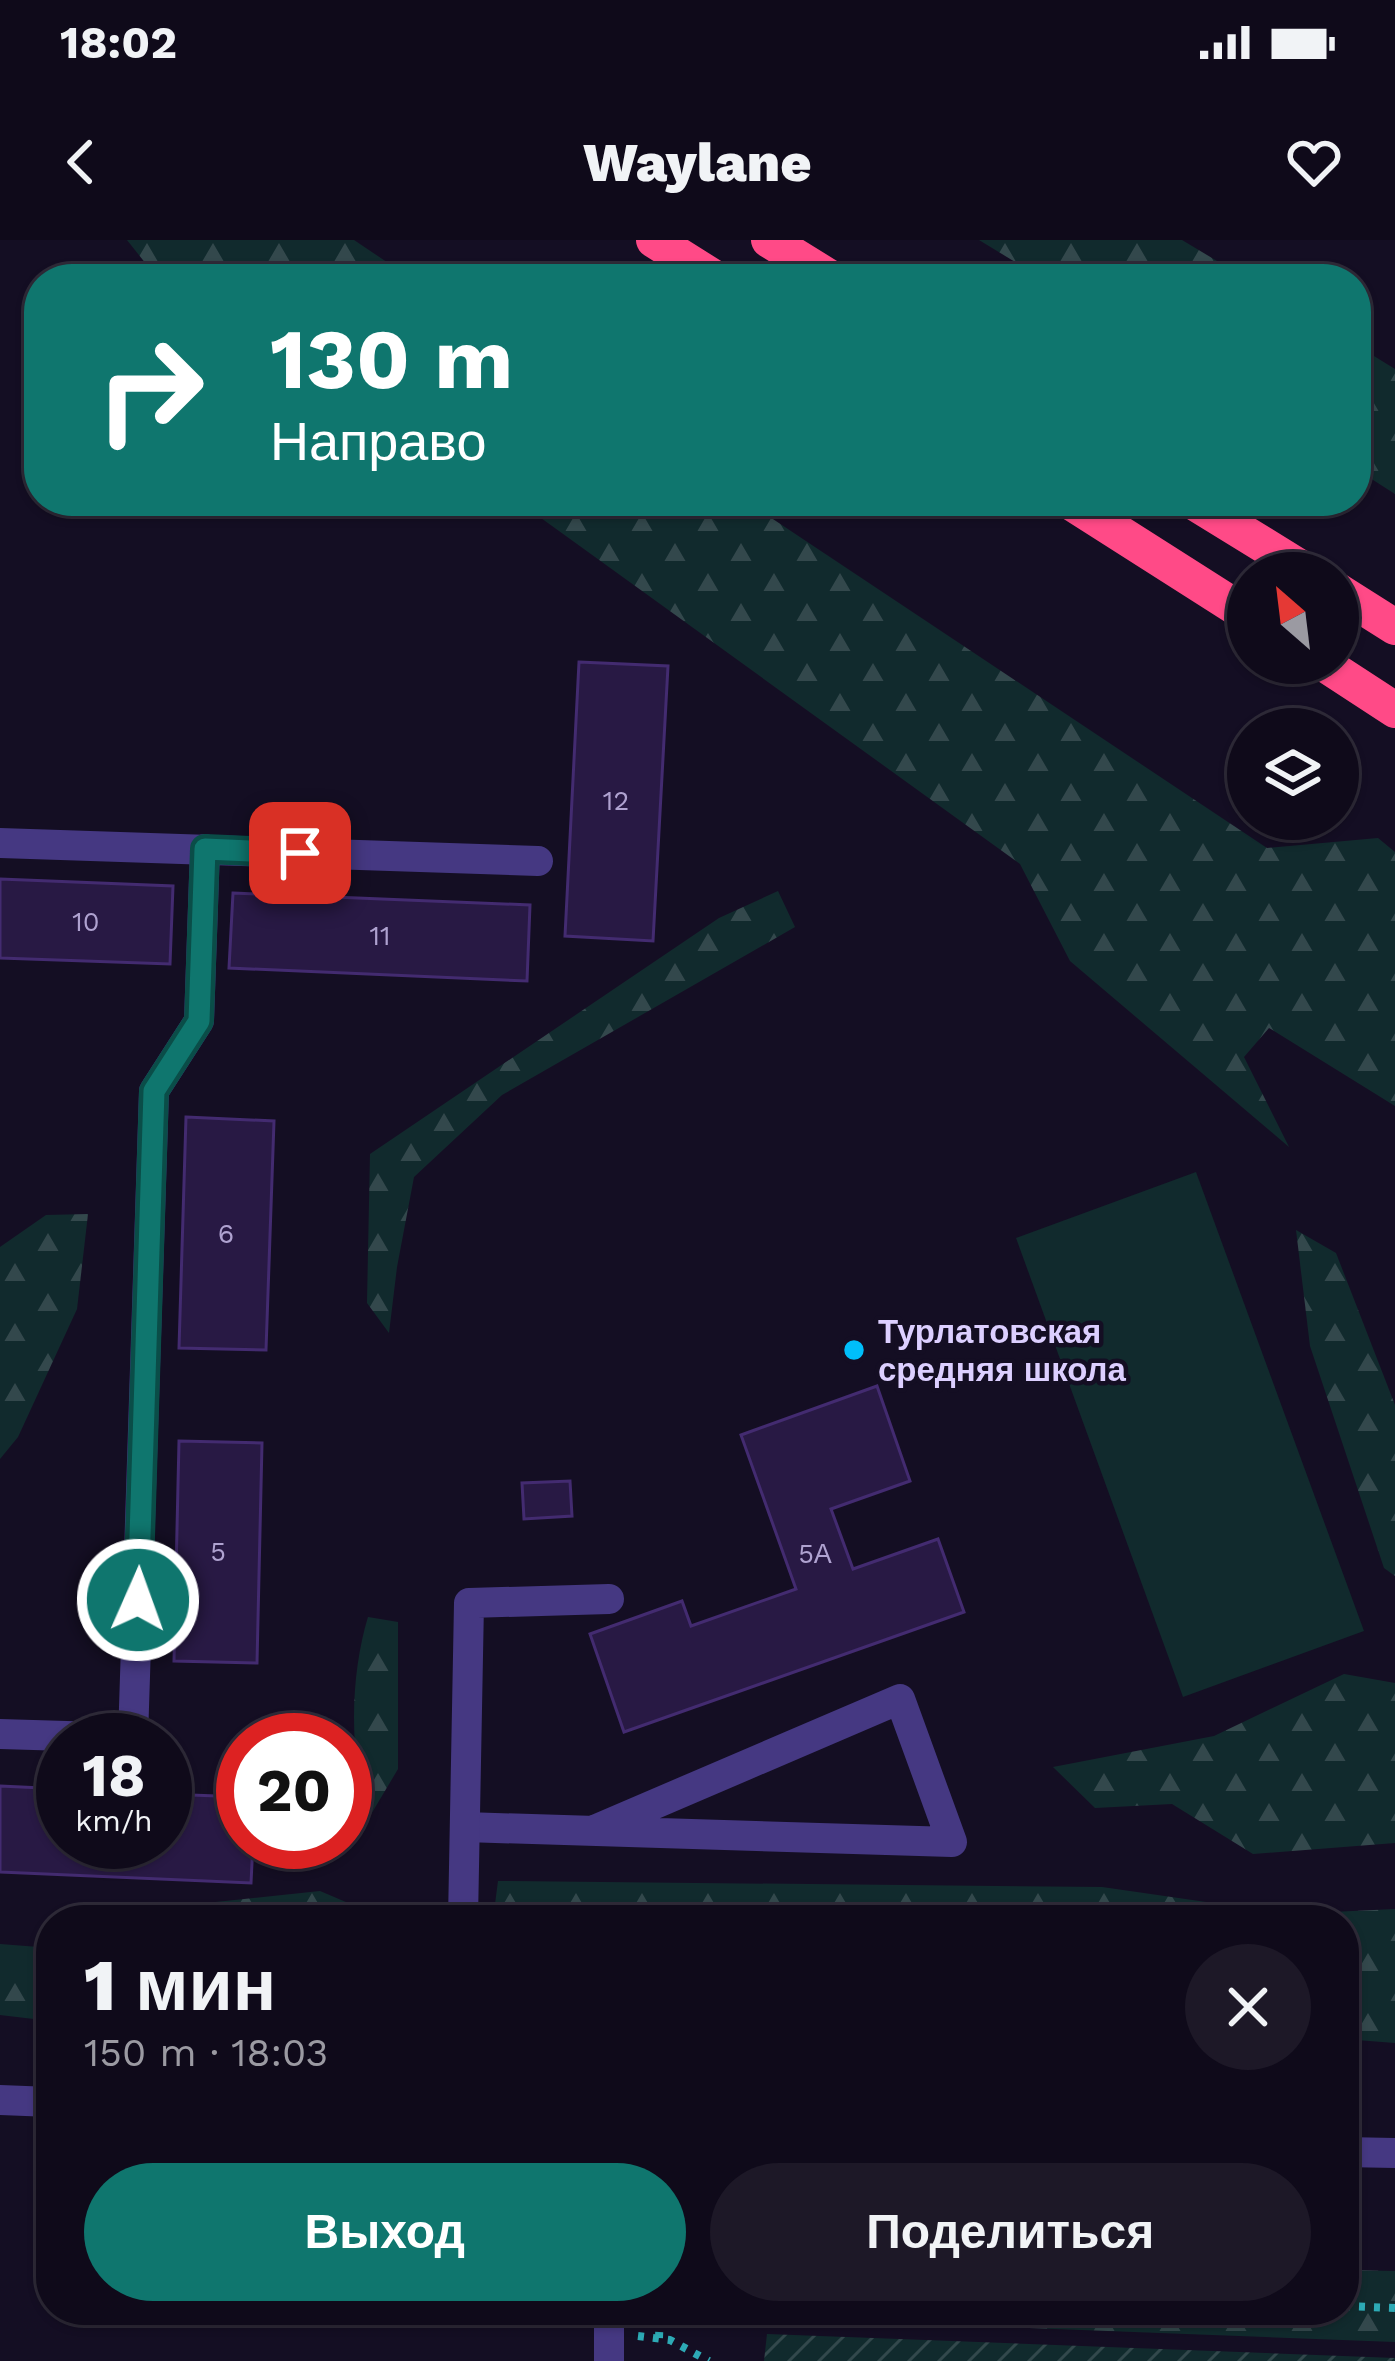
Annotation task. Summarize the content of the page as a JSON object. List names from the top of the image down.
{
  "places": ["Турлатовская средняя школа"],
  "house_numbers": [
    "12",
    "10",
    "11",
    "6",
    "5",
    "5А"
  ],
  "north": "top left",
  "page": {
    "status": "18:02",
    "header": "Waylane",
    "turn": ["130 m", "Направо"],
    "speed": "18 km/h",
    "limit": "20",
    "heading": ["1 мин", "150 m · 18:03"],
    "buttons": ["Выход", "Поделиться"]
  }
}
